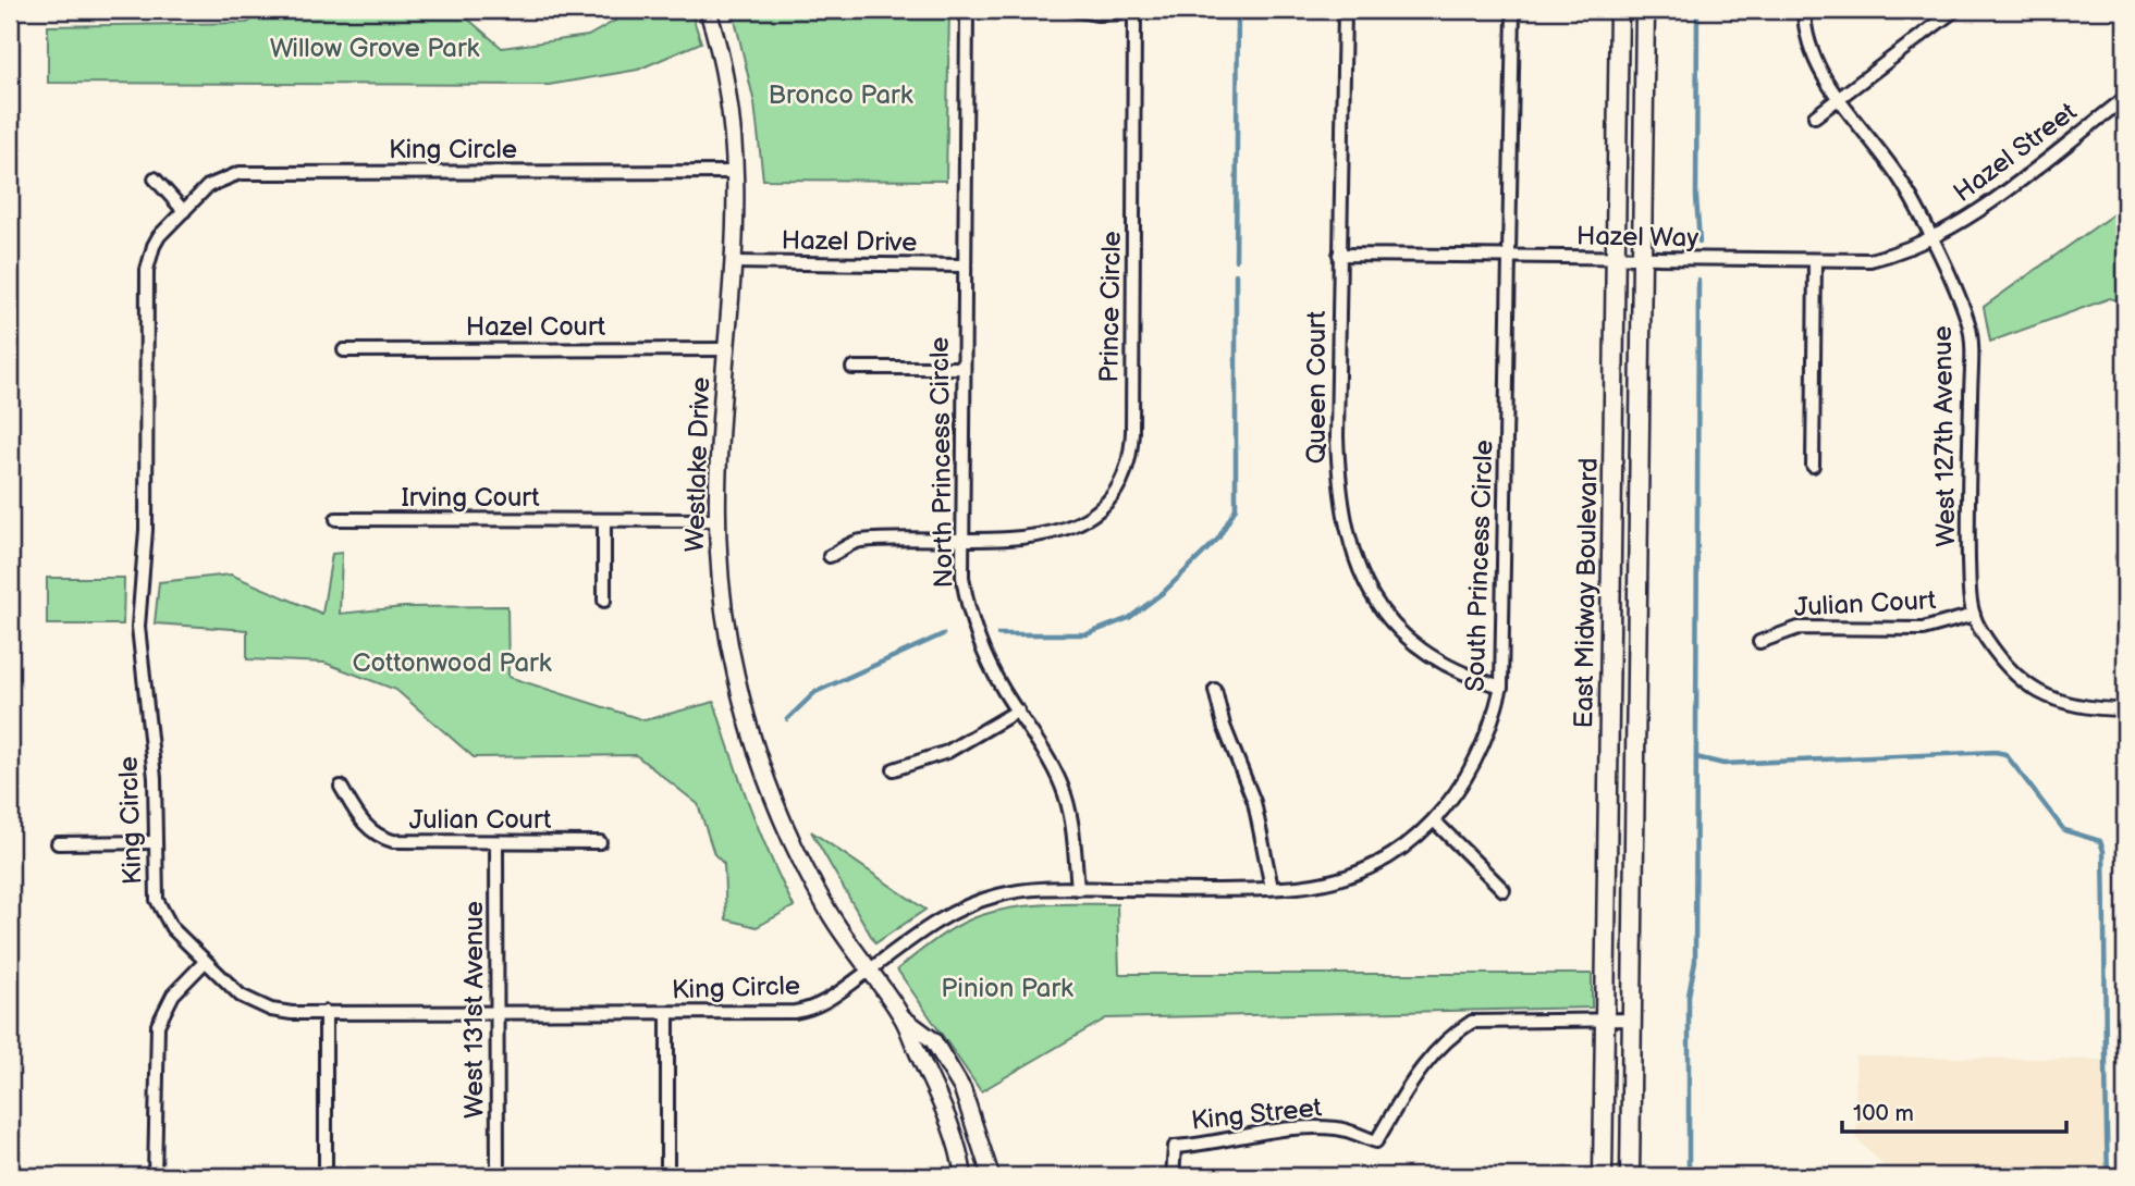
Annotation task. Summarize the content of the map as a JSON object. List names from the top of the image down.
{
  "streets": {
    "main road": ["East Midway Boulevard"],
    "street": [
      "King Circle",
      "Hazel Street",
      "Hazel Way",
      "Hazel Drive",
      "Prince Circle",
      "Hazel Court",
      "Queen Court",
      "West 127th Avenue",
      "North Princess Circle",
      "Westlake Drive",
      "Irving Court",
      "South Princess Circle",
      "Julian Court",
      "West 131st Avenue",
      "King Street"
    ]
  },
  "crossings": [
    ["King Circle", "Westlake Drive"],
    ["King Circle", "South Princess Circle"],
    ["King Circle", "West 131st Avenue"],
    ["Hazel Street", "Hazel Way"],
    ["Hazel Street", "West 127th Avenue"],
    ["Hazel Way", "Queen Court"],
    ["Hazel Way", "West 127th Avenue"],
    ["Hazel Way", "South Princess Circle"],
    ["Hazel Way", "East Midway Boulevard"],
    ["Hazel Drive", "North Princess Circle"],
    ["Hazel Drive", "Westlake Drive"],
    ["Prince Circle", "North Princess Circle"],
    ["Hazel Court", "Westlake Drive"],
    ["Queen Court", "South Princess Circle"],
    ["West 127th Avenue", "Julian Court"],
    ["North Princess Circle", "South Princess Circle"],
    ["Westlake Drive", "Irving Court"],
    ["Westlake Drive", "South Princess Circle"],
    ["East Midway Boulevard", "King Street"],
    ["Julian Court", "West 131st Avenue"]
  ],
  "parks": [
    "Willow Grove Park",
    "Bronco Park",
    "Cottonwood Park",
    "Pinion Park"
  ],
  "scale_bar": "100 m"
}
